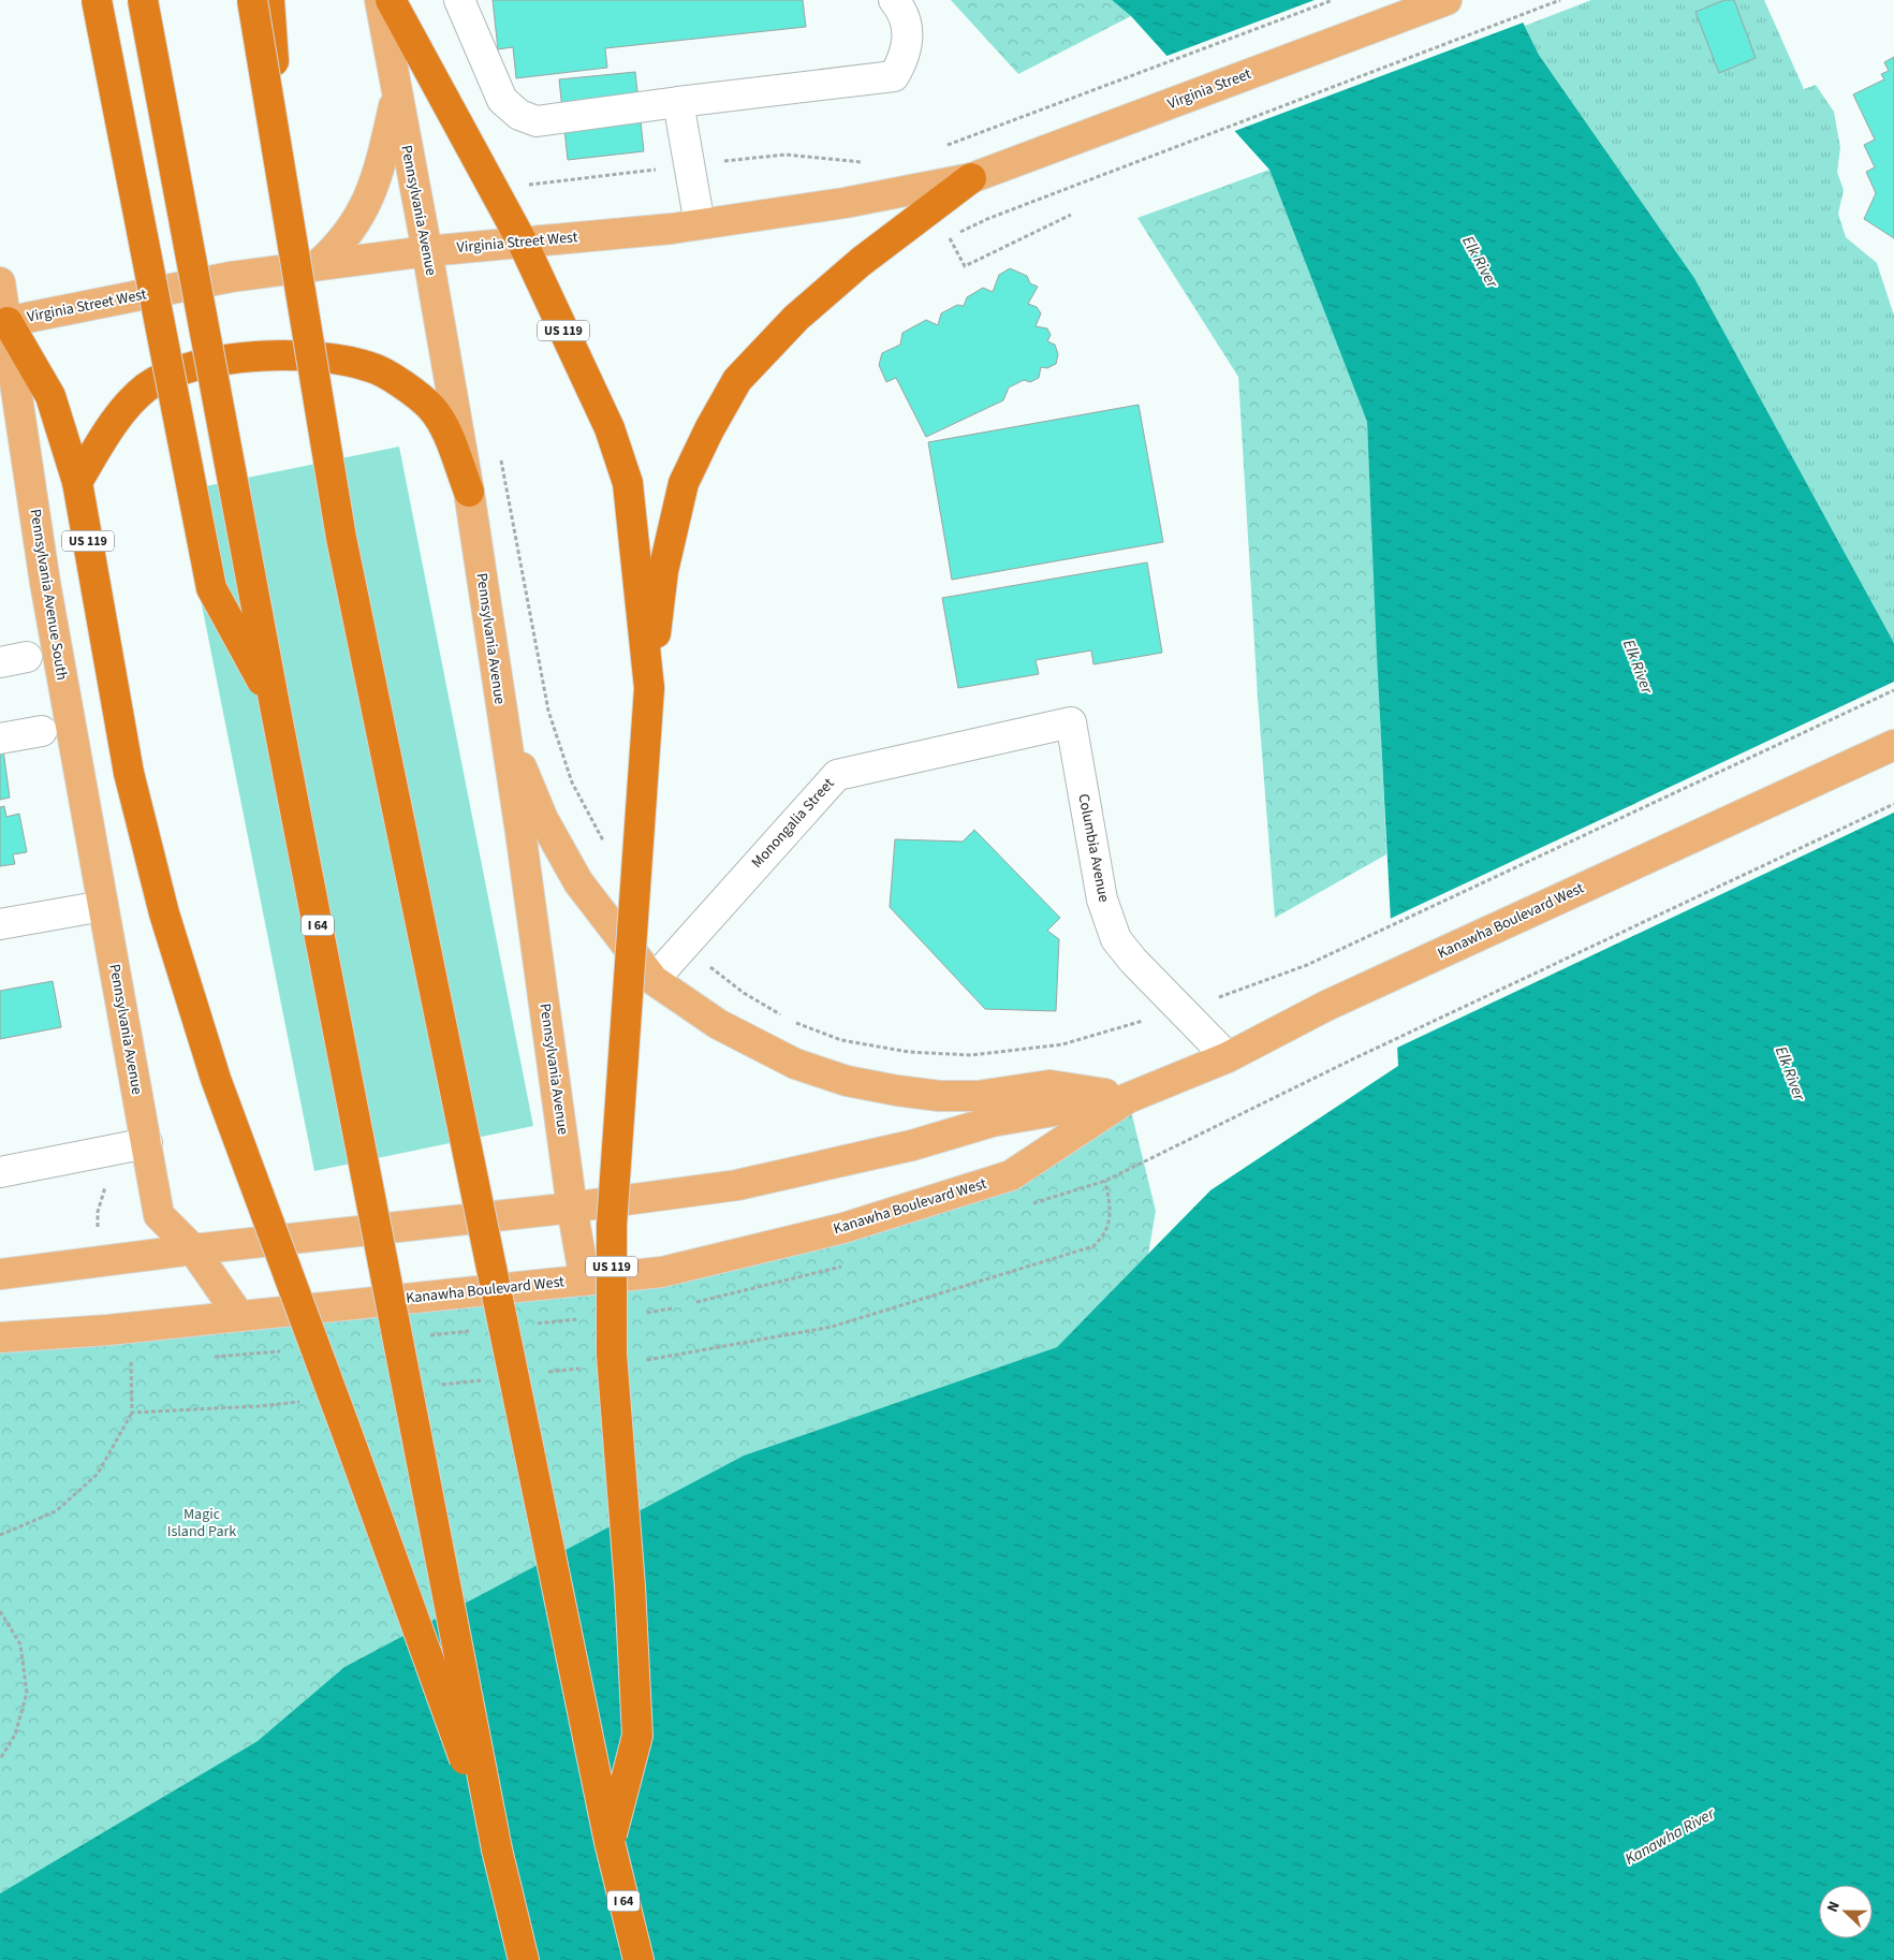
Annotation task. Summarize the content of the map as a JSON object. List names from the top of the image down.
{
  "streets": {
    "highway": ["US 119", "I 64"],
    "main road": [
      "Virginia Street",
      "Pennsylvania Avenue",
      "Virginia Street West",
      "Pennsylvania Avenue South",
      "Kanawha Boulevard West"
    ],
    "street": ["Monongalia Street", "Columbia Avenue"]
  },
  "crossings": [
    ["Virginia Street", "Virginia Street West"],
    ["Pennsylvania Avenue", "Virginia Street West"],
    ["Pennsylvania Avenue", "Pennsylvania Avenue South"],
    ["Pennsylvania Avenue", "Kanawha Boulevard West"],
    ["Virginia Street West", "US 119"],
    ["Virginia Street West", "Pennsylvania Avenue South"],
    ["US 119", "Pennsylvania Avenue South"],
    ["US 119", "I 64"],
    ["Monongalia Street", "Columbia Avenue"],
    ["Columbia Avenue", "Kanawha Boulevard West"]
  ],
  "water": ["Elk River", "Kanawha River"],
  "parks": ["Magic Island Park"],
  "north": "left"
}
